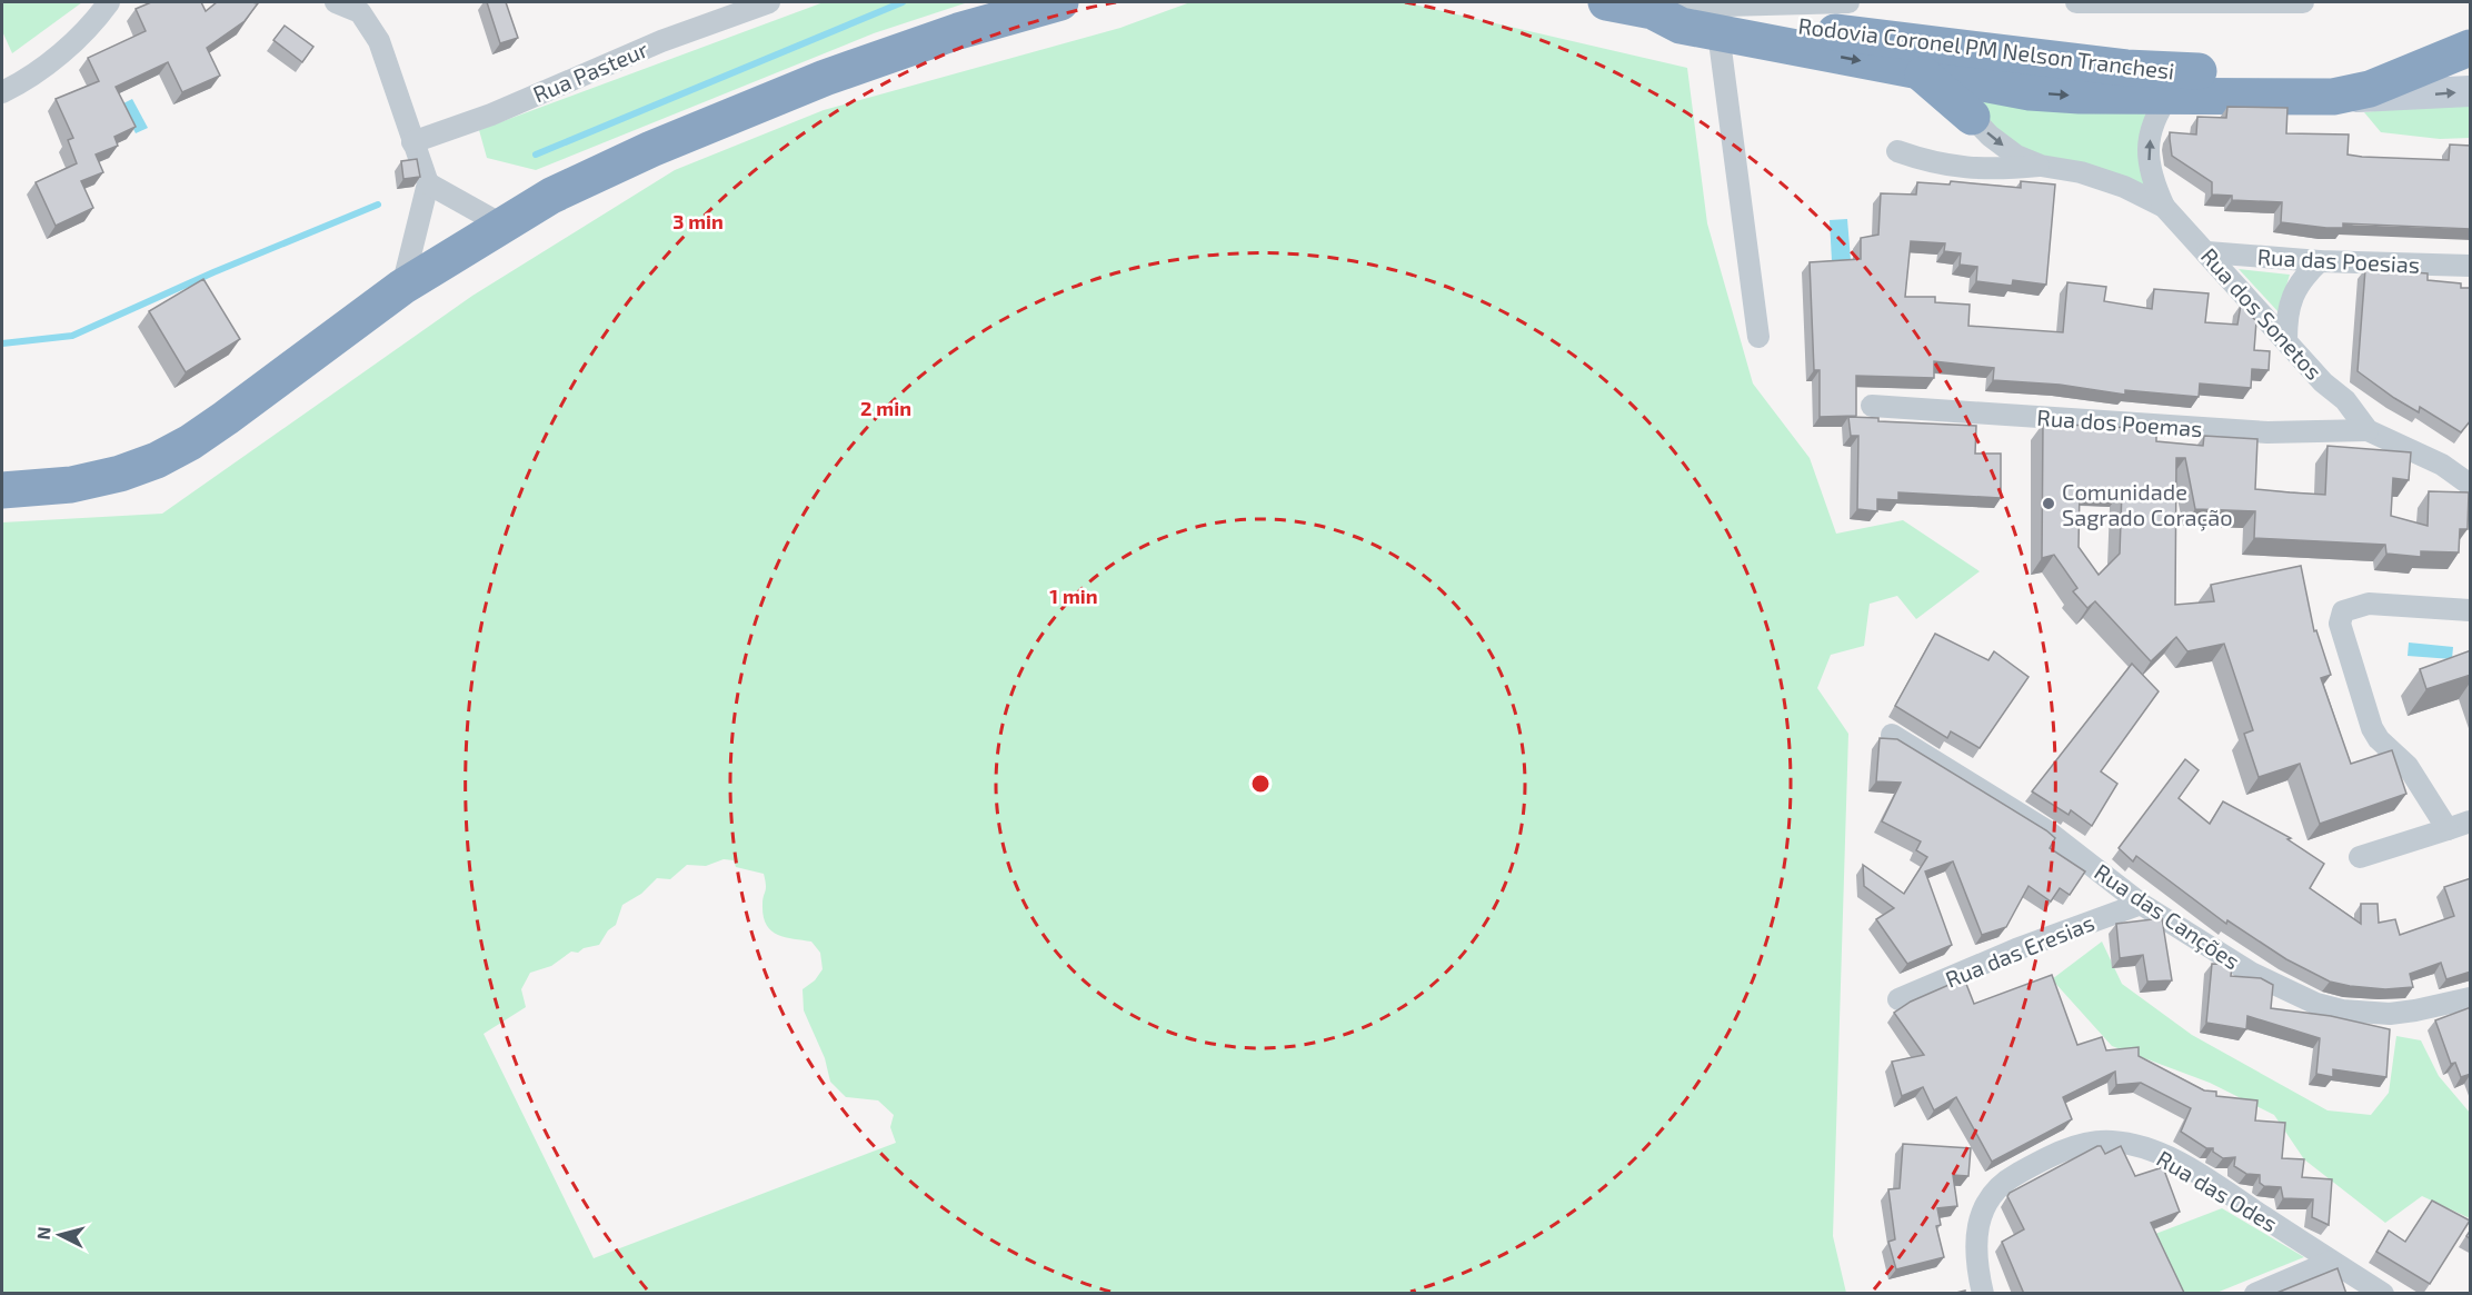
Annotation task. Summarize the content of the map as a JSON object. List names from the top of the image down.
{
  "streets": {
    "highway": ["Rodovia Coronel PM Nelson Tranchesi"],
    "street": [
      "Rua Pasteur",
      "Rua das Poesias",
      "Rua dos Sonetos",
      "Rua dos Poemas",
      "Rua das Canções",
      "Rua das Eresias",
      "Rua das Odes"
    ]
  },
  "crossings": [
    ["Rodovia Coronel PM Nelson Tranchesi", "Rua dos Sonetos"],
    ["Rua das Poesias", "Rua dos Sonetos"],
    ["Rua dos Sonetos", "Rua dos Poemas"],
    ["Rua das Canções", "Rua das Eresias"]
  ],
  "places": ["Comunidade Sagrado Coração"],
  "north": "left",
  "rings": ["3 min", "2 min", "1 min"]
}
